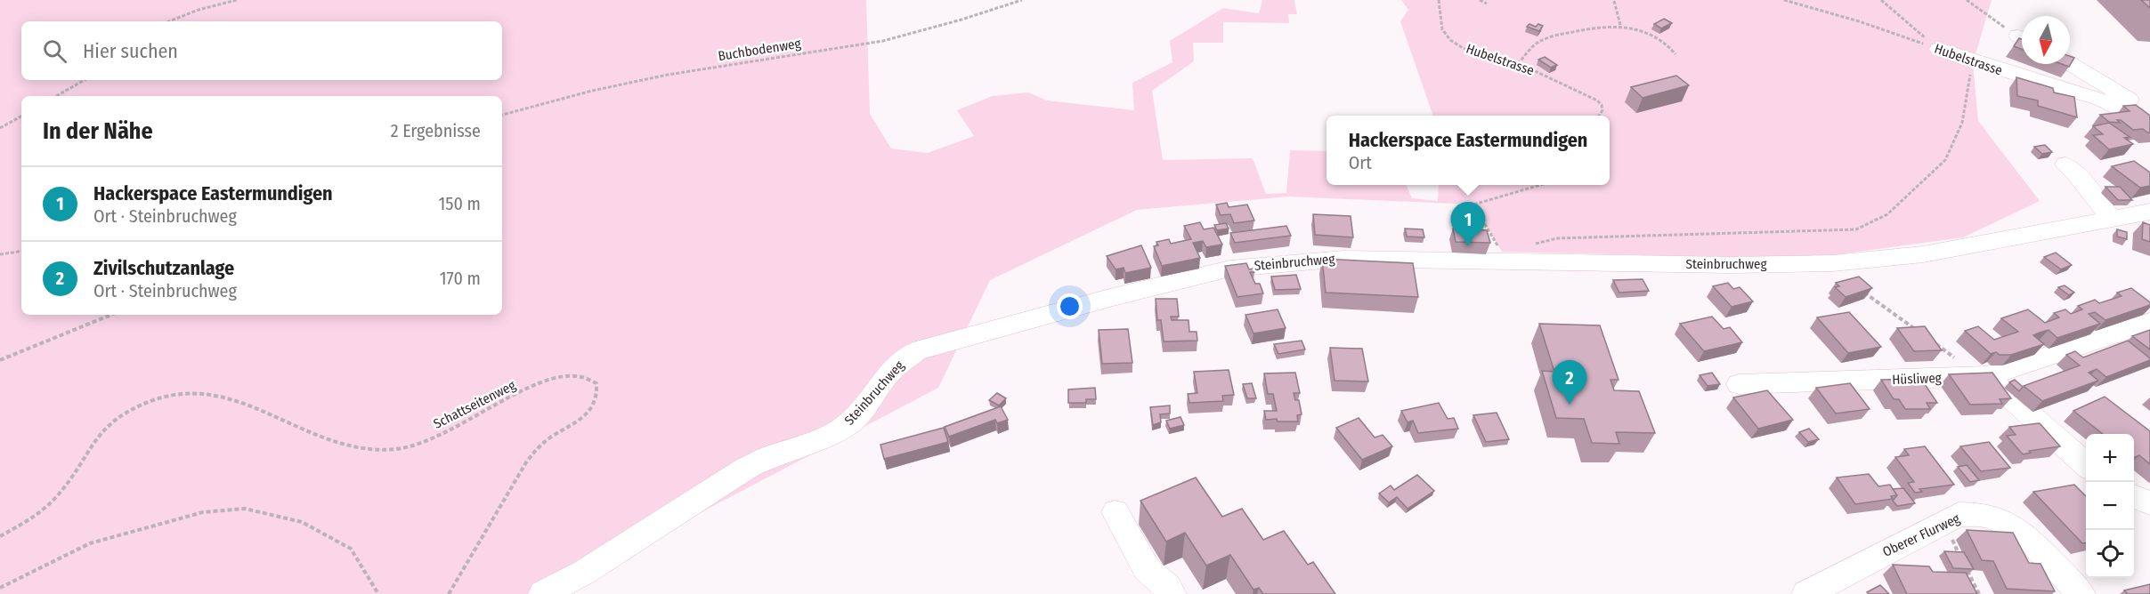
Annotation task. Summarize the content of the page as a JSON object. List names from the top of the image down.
{
  "streets": {
    "street": [
      "Hubelstrasse",
      "Steinbruchweg",
      "Hüsliweg",
      "Oberer Flurweg"
    ],
    "path": ["Buchbodenweg", "Schattseitenweg"]
  },
  "north": "bottom",
  "page": {
    "search": "Hier suchen",
    "heading": ["In der Nähe", "2 Ergebnisse"],
    "popup": ["Hackerspace Eastermundigen", "Ort"],
    "list": [
      {
        "mark": "1",
        "name": "Hackerspace Eastermundigen",
        "note": "Ort · Steinbruchweg",
        "value": "150 m"
      },
      {
        "mark": "2",
        "name": "Zivilschutzanlage",
        "note": "Ort · Steinbruchweg",
        "value": "170 m"
      }
    ],
    "pins": ["1", "2"],
    "map_buttons": ["+", "−"]
  }
}
